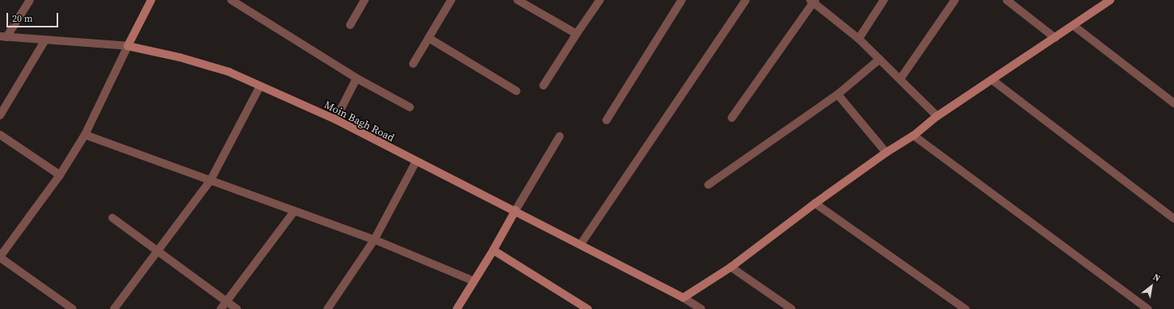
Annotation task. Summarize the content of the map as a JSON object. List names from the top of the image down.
{
  "streets": {
    "street": ["Moin Bagh Road"]
  },
  "scale_bar": "20 m",
  "north": "top right"
}
